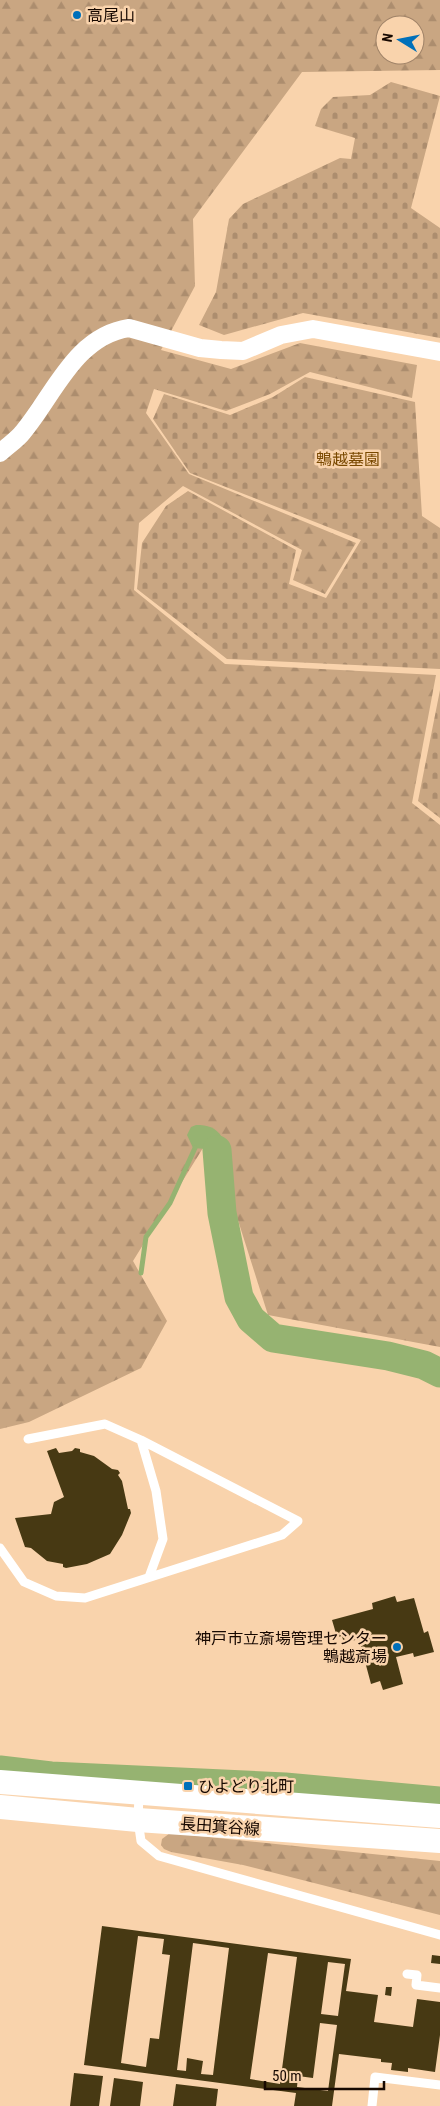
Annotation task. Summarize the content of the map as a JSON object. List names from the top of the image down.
{
  "streets": {
    "street": ["長田箕谷線"]
  },
  "parks": ["鵯越墓園"],
  "places": {
    "other": ["高尾山", "神戸市立斎場管理センター 鵯越斎場"],
    "transit": ["ひよどり北町"]
  },
  "scale_bar": "50 m",
  "north": "left"
}
